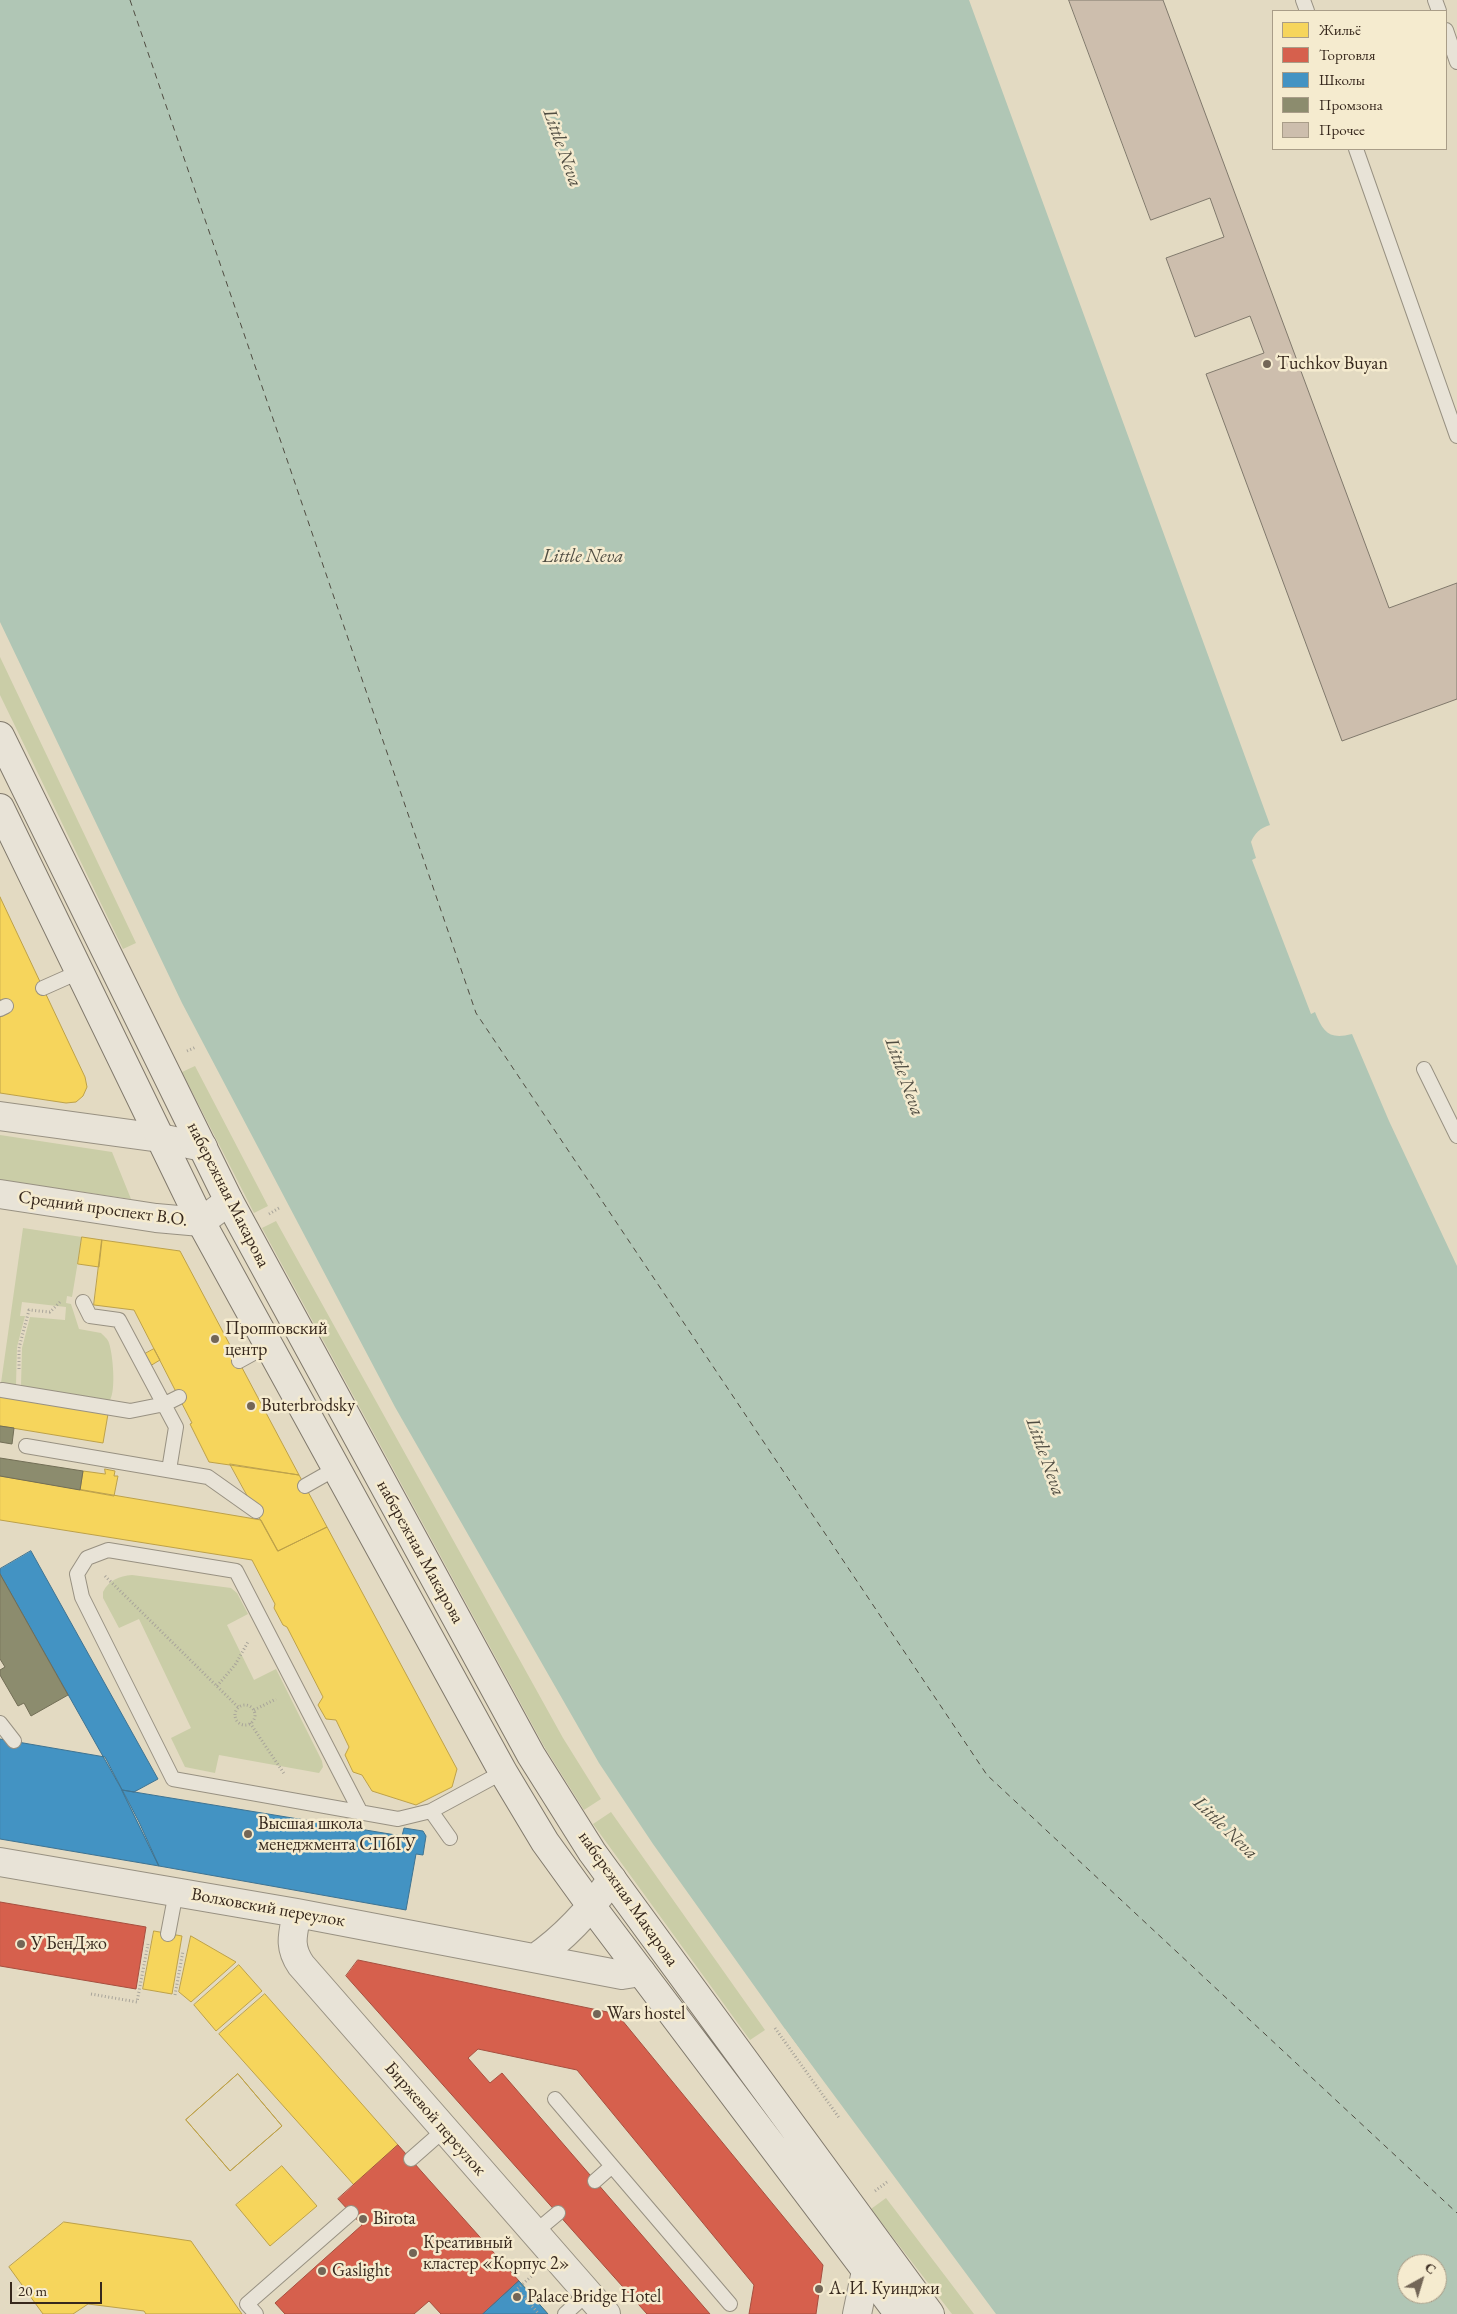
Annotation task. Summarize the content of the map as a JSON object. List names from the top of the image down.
{
  "streets": {
    "main road": [
      "набережная Макарова",
      "Средний проспект В.О.",
      "Волховский переулок",
      "Биржевой переулок"
    ]
  },
  "crossings": [
    ["набережная Макарова", "Средний проспект В.О."],
    ["набережная Макарова", "Волховский переулок"],
    ["Волховский переулок", "Биржевой переулок"]
  ],
  "water": ["Little Neva"],
  "places": [
    "Tuchkov Buyan",
    "Пропповский центр",
    "Buterbrodsky",
    "Высшая школа менеджмента СПбГУ",
    "У БенДжо",
    "Wars hostel",
    "Birota",
    "Креативный кластер «Корпус 2»",
    "Gaslight",
    "А. И. Куинджи",
    "Palace Bridge Hotel"
  ],
  "legend": [
    "Жильё",
    "Торговля",
    "Школы",
    "Промзона",
    "Прочее"
  ],
  "scale_bar": "20 m",
  "north": "top right"
}
